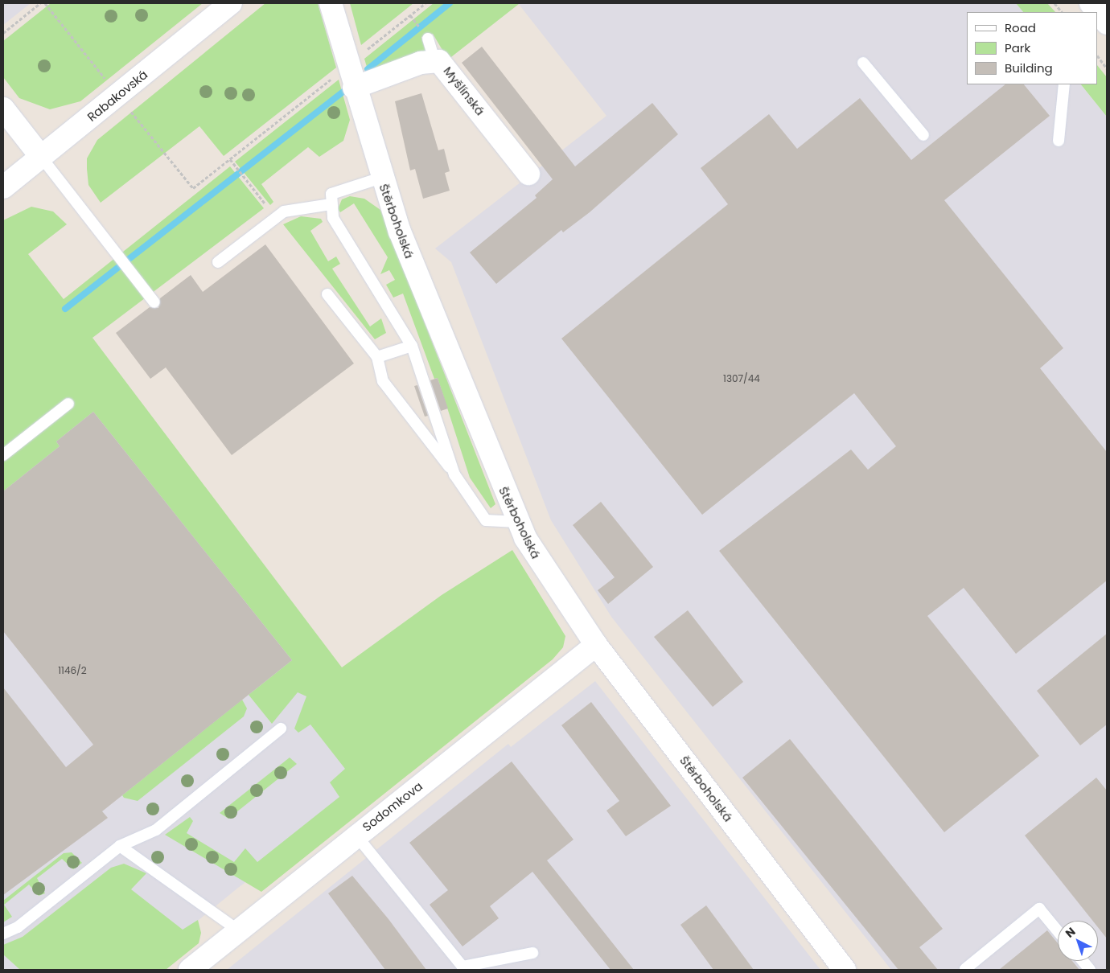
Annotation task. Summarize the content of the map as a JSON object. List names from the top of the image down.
{
  "streets": {
    "street": [
      "Myšlínská",
      "Rabakovská",
      "Štěrboholská",
      "Sodomkova"
    ]
  },
  "crossings": [
    ["Myšlínská", "Štěrboholská"],
    ["Štěrboholská", "Sodomkova"]
  ],
  "house_numbers": ["1307/44", "1146/2"],
  "legend": ["Road", "Park", "Building"],
  "north": "top left"
}
